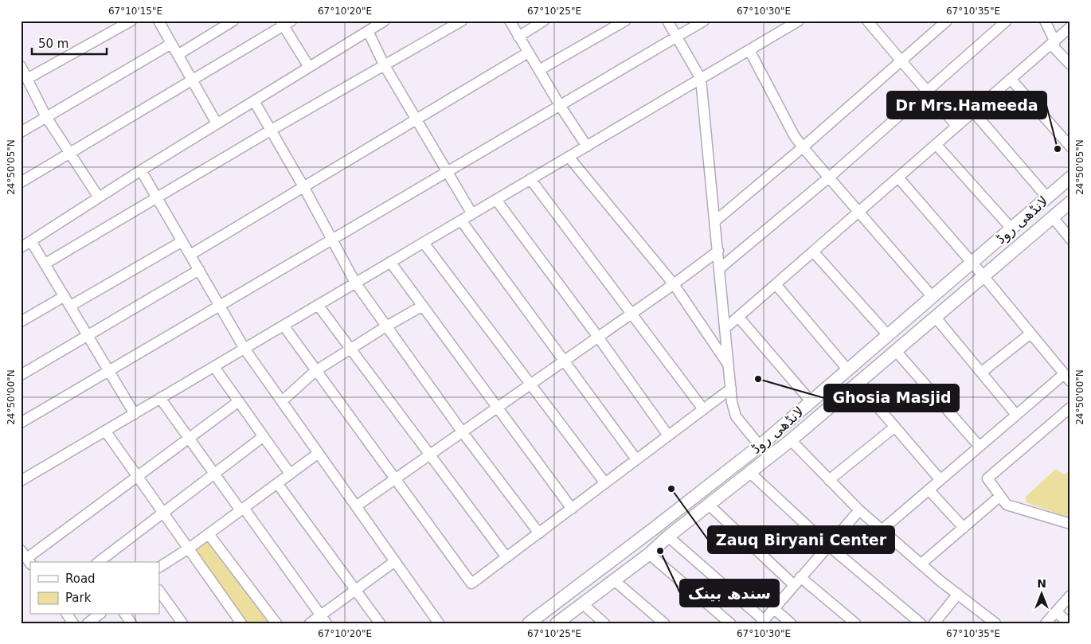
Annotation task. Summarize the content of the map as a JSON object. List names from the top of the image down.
{
  "streets": {
    "main road": ["لانڈھی روڈ"]
  },
  "places": [
    "Dr Mrs.Hameeda",
    "Ghosia Masjid",
    "Zauq Biryani Center",
    "سندھ بینک"
  ],
  "legend": ["Road", "Park"],
  "scale_bar": "50 m",
  "north": "top",
  "coordinates": [
    "67°10'15\"E",
    "67°10'20\"E",
    "67°10'25\"E",
    "67°10'30\"E",
    "67°10'35\"E",
    "24°50'05\"N",
    "24°50'00\"N"
  ]
}
